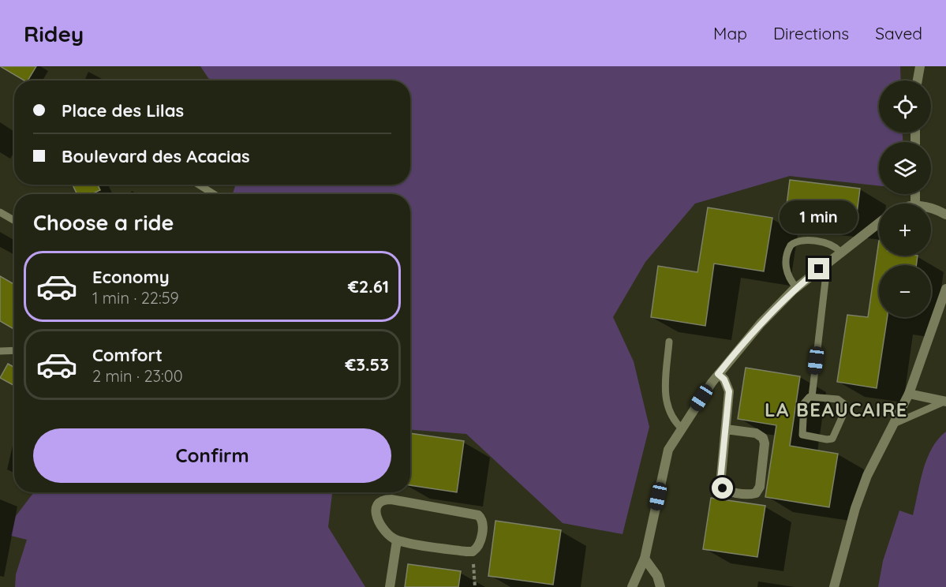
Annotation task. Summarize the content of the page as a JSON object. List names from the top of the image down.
{
  "districts": ["LA BEAUCAIRE"],
  "page": {
    "header": "Ridey",
    "nav": ["Map", "Directions", "Saved"],
    "map_buttons": ["+", "−"],
    "banner": ["Place des Lilas", "Boulevard des Acacias"],
    "heading": "Choose a ride",
    "bubble": "1 min",
    "list": [
      {
        "name": "Economy",
        "note": "1 min · 22:59",
        "value": "€2.61"
      },
      {
        "name": "Comfort",
        "note": "2 min · 23:00",
        "value": "€3.53"
      }
    ],
    "buttons": "Confirm"
  }
}
